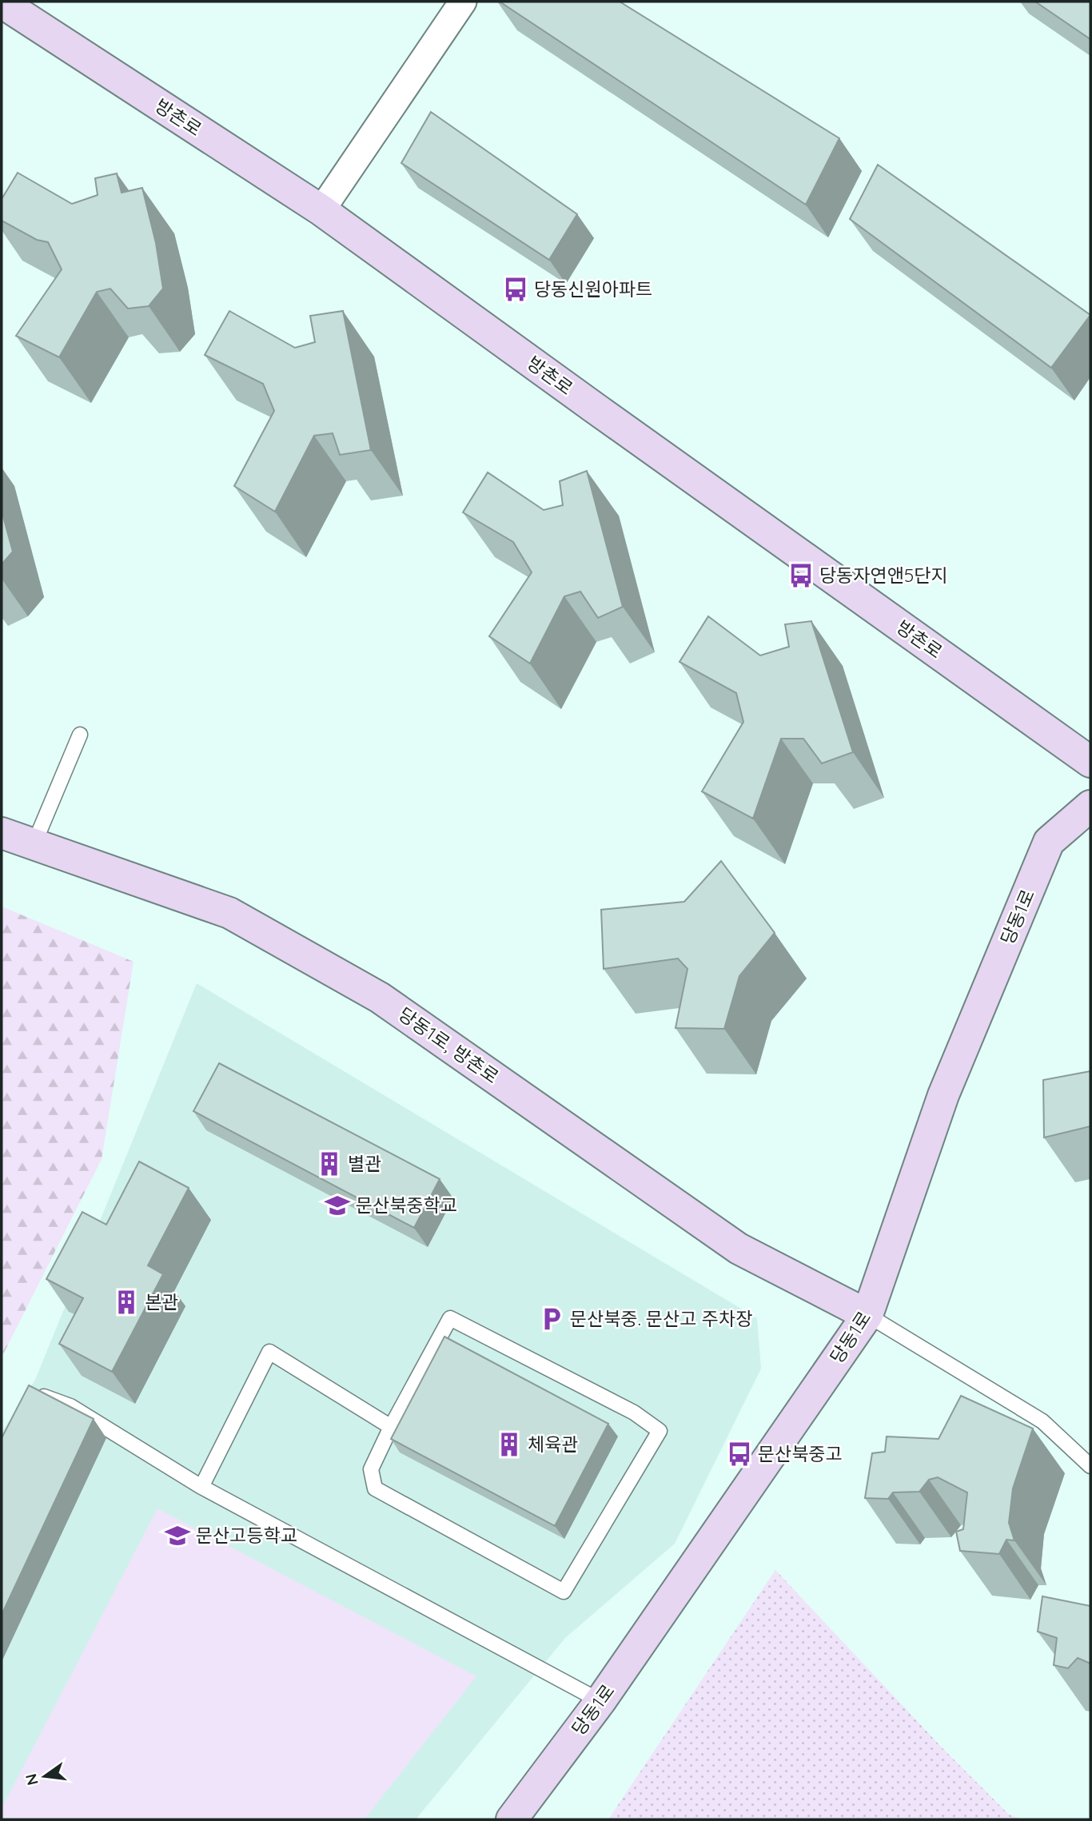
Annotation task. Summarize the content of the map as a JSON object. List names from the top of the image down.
{
  "streets": {
    "street": ["방촌로", "당동1로", "당동1로, 방촌로"]
  },
  "crossings": [
    ["당동1로", "당동1로, 방촌로"]
  ],
  "places": {
    "bus stop": ["당동신원아파트", "당동자연앤5단지", "문산북중고"],
    "building": ["별관", "본관", "체육관"],
    "school or university": ["문산북중학교", "문산고등학교"],
    "parking": ["문산북중. 문산고 주차장"]
  },
  "north": "left"
}
